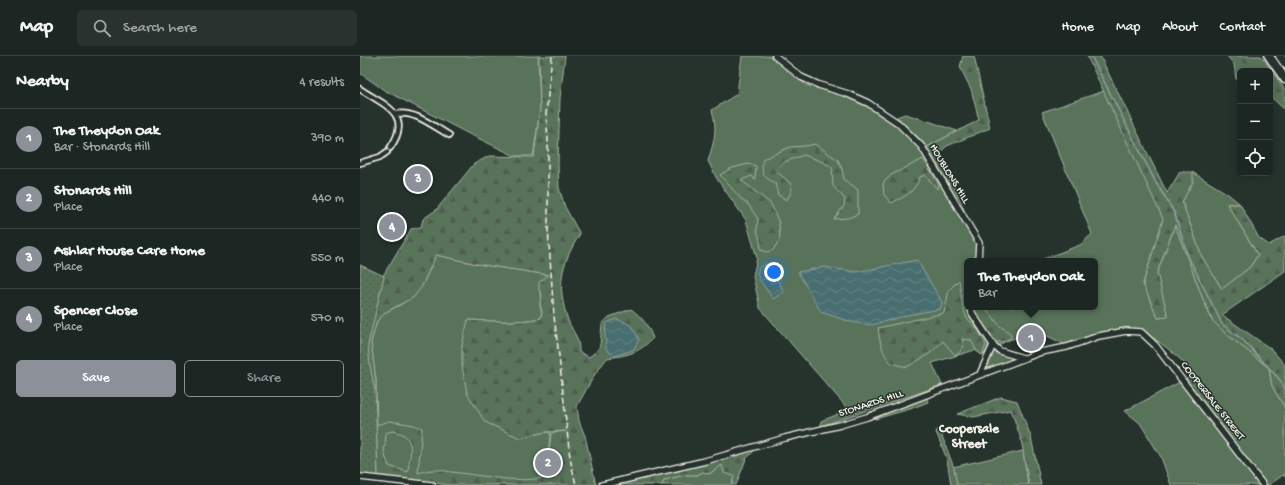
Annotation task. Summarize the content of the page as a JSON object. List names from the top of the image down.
{
  "streets": {
    "street": ["HOUBLONS HILL", "COOPERSALE STREET", "STONARDS HILL"]
  },
  "crossings": [
    ["COOPERSALE STREET", "STONARDS HILL"]
  ],
  "districts": ["Coopersale Street"],
  "page": {
    "header": "Map",
    "search": "Search here",
    "nav": [
      "Home",
      "Map",
      "About",
      "Contact"
    ],
    "heading": ["Nearby", "4 results"],
    "map_buttons": ["+", "−"],
    "list": [
      {
        "mark": "1",
        "name": "The Theydon Oak",
        "note": "Bar · Stonards Hill",
        "value": "390 m"
      },
      {
        "mark": "2",
        "name": "Stonards Hill",
        "note": "Place",
        "value": "440 m"
      },
      {
        "mark": "3",
        "name": "Ashlar House Care Home",
        "note": "Place",
        "value": "550 m"
      },
      {
        "mark": "4",
        "name": "Spencer Close",
        "note": "Place",
        "value": "570 m"
      }
    ],
    "pins": [
      "3",
      "4",
      "1",
      "2"
    ],
    "popup": ["The Theydon Oak", "Bar"],
    "buttons": ["Save", "Share"]
  }
}
